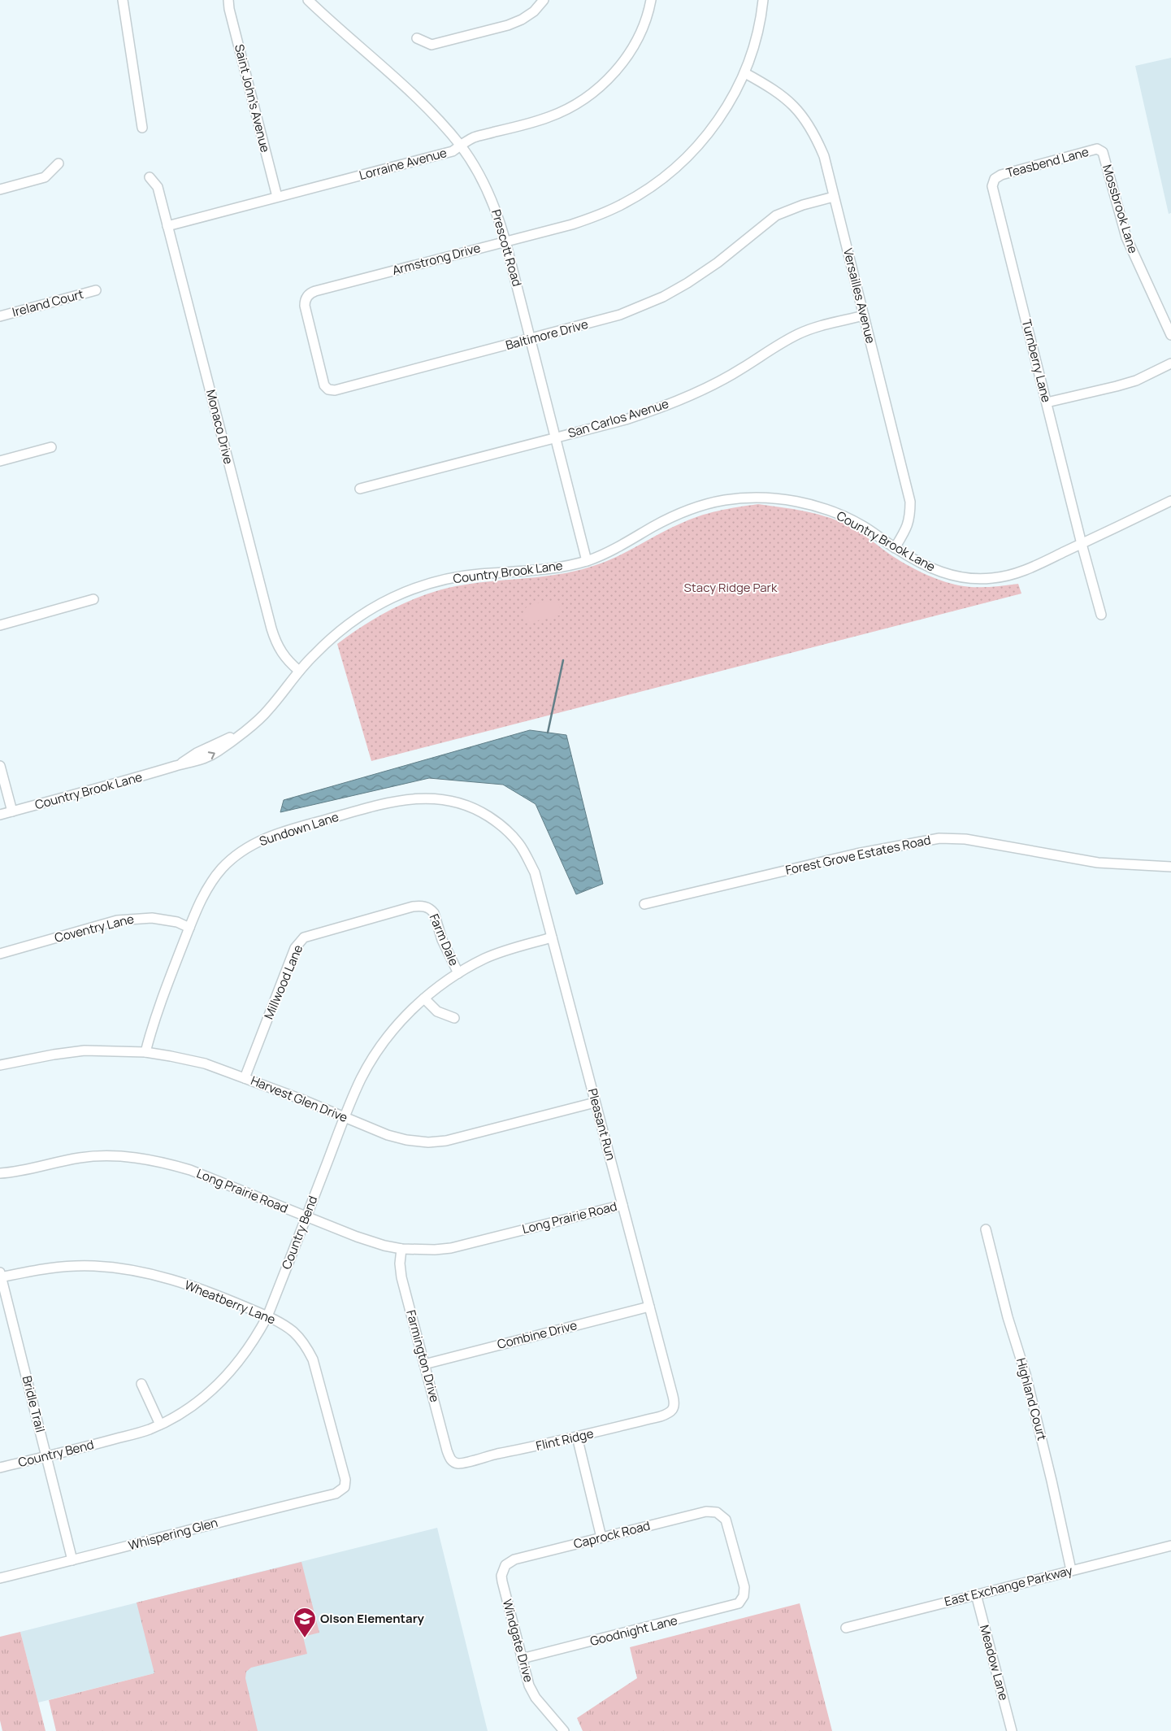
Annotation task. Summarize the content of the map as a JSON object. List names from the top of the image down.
{
  "streets": {
    "street": [
      "Saint John's Avenue",
      "Teasbend Lane",
      "Lorraine Avenue",
      "Mossbrook Lane",
      "Prescott Road",
      "Armstrong Drive",
      "Versailles Avenue",
      "Ireland Court",
      "Baltimore Drive",
      "Turnberry Lane",
      "San Carlos Avenue",
      "Monaco Drive",
      "Country Brook Lane",
      "Sundown Lane",
      "Forest Grove Estates Road",
      "Coventry Lane",
      "Farm Dale",
      "Millwood Lane",
      "Harvest Glen Drive",
      "Pleasant Run",
      "Long Prairie Road",
      "Country Bend",
      "Wheatberry Lane",
      "Combine Drive",
      "Farmington Drive",
      "Highland Court",
      "Bridle Trail",
      "Flint Ridge",
      "Whispering Glen",
      "Caprock Road",
      "East Exchange Parkway",
      "Goodnight Lane",
      "Windgate Drive",
      "Meadow Lane"
    ]
  },
  "crossings": [
    ["Saint John's Avenue", "Lorraine Avenue"],
    ["Teasbend Lane", "Mossbrook Lane"],
    ["Teasbend Lane", "Turnberry Lane"],
    ["Lorraine Avenue", "Prescott Road"],
    ["Lorraine Avenue", "Monaco Drive"],
    ["Prescott Road", "Armstrong Drive"],
    ["Prescott Road", "Baltimore Drive"],
    ["Prescott Road", "San Carlos Avenue"],
    ["Prescott Road", "Country Brook Lane"],
    ["Armstrong Drive", "Versailles Avenue"],
    ["Armstrong Drive", "Baltimore Drive"],
    ["Versailles Avenue", "Baltimore Drive"],
    ["Versailles Avenue", "San Carlos Avenue"],
    ["Versailles Avenue", "Country Brook Lane"],
    ["Turnberry Lane", "Country Brook Lane"],
    ["Monaco Drive", "Country Brook Lane"],
    ["Sundown Lane", "Coventry Lane"],
    ["Sundown Lane", "Harvest Glen Drive"],
    ["Sundown Lane", "Pleasant Run"],
    ["Farm Dale", "Millwood Lane"],
    ["Farm Dale", "Country Bend"],
    ["Millwood Lane", "Harvest Glen Drive"],
    ["Harvest Glen Drive", "Pleasant Run"],
    ["Harvest Glen Drive", "Country Bend"],
    ["Pleasant Run", "Long Prairie Road"],
    ["Pleasant Run", "Country Bend"],
    ["Pleasant Run", "Combine Drive"],
    ["Pleasant Run", "Flint Ridge"],
    ["Long Prairie Road", "Country Bend"],
    ["Long Prairie Road", "Farmington Drive"],
    ["Country Bend", "Wheatberry Lane"],
    ["Country Bend", "Bridle Trail"],
    ["Wheatberry Lane", "Bridle Trail"],
    ["Wheatberry Lane", "Whispering Glen"],
    ["Combine Drive", "Farmington Drive"],
    ["Farmington Drive", "Flint Ridge"],
    ["Highland Court", "East Exchange Parkway"],
    ["Bridle Trail", "Whispering Glen"],
    ["Caprock Road", "Goodnight Lane"],
    ["Caprock Road", "Windgate Drive"],
    ["East Exchange Parkway", "Meadow Lane"],
    ["Goodnight Lane", "Windgate Drive"]
  ],
  "parks": ["Stacy Ridge Park"],
  "places": {
    "school or university": ["Olson Elementary"]
  }
}
